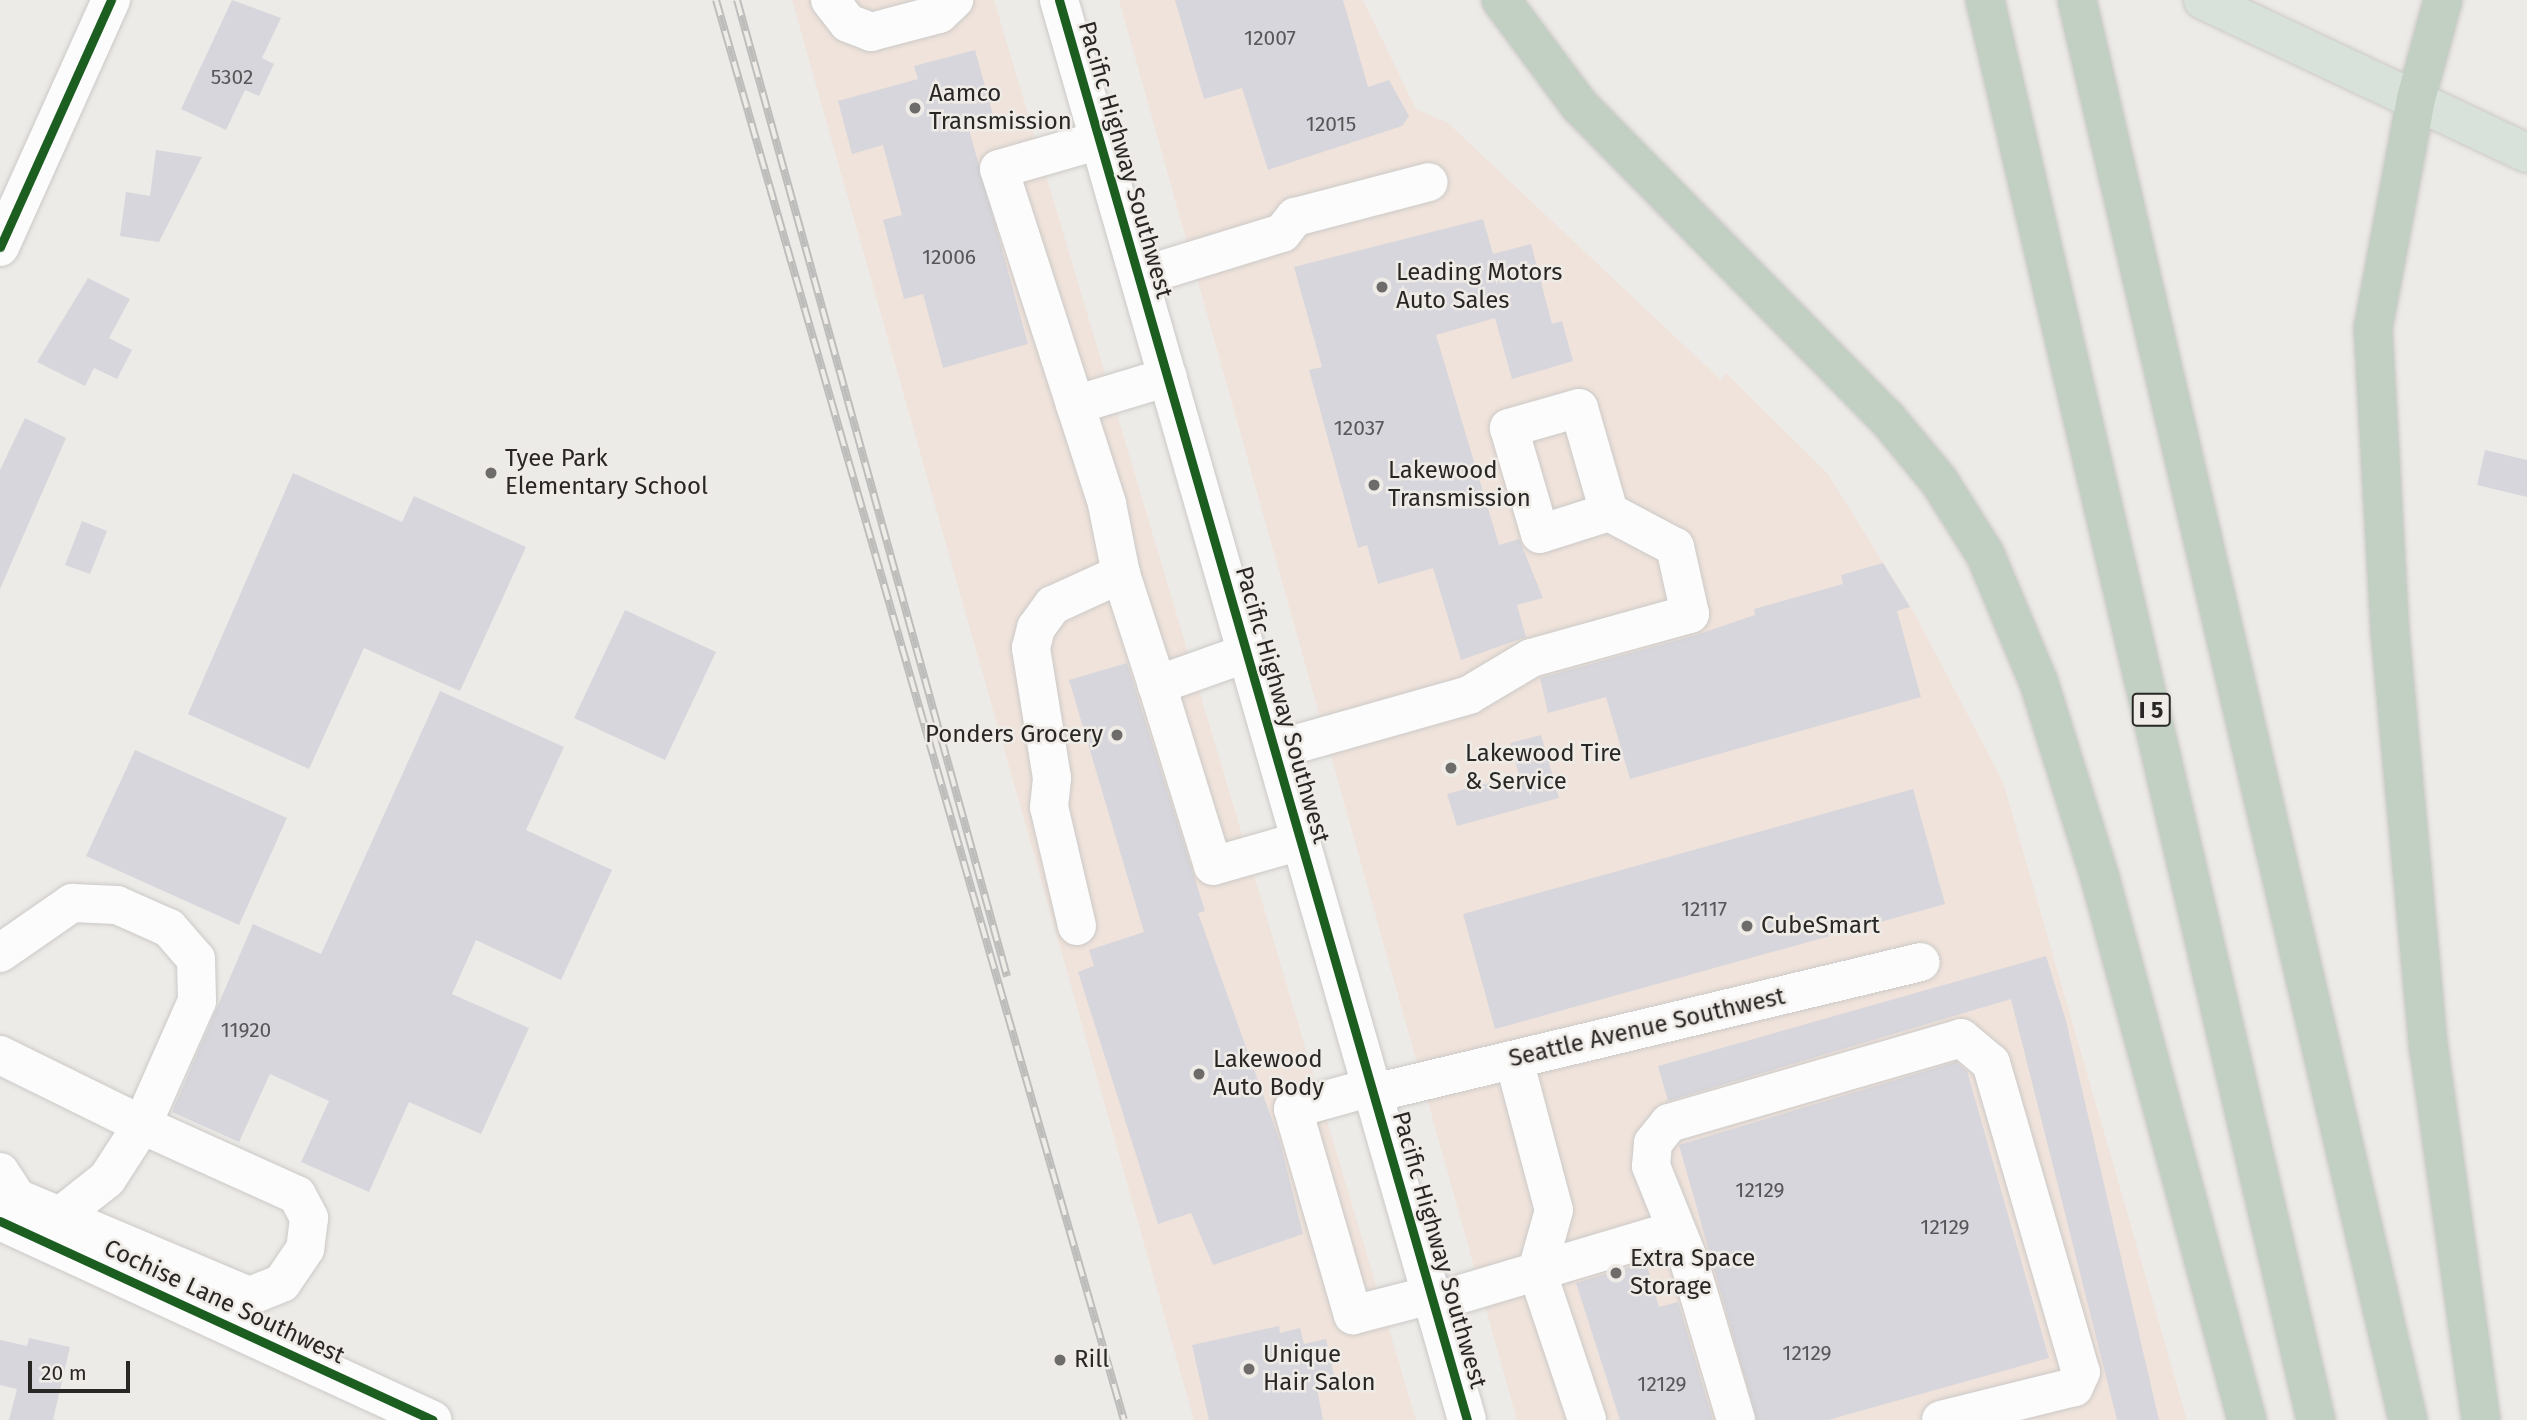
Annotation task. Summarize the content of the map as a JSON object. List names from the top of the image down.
{
  "streets": {
    "highway": ["I 5"],
    "street": ["Pacific Highway Southwest", "Seattle Avenue Southwest", "Cochise Lane Southwest"]
  },
  "crossings": [
    ["Pacific Highway Southwest", "Seattle Avenue Southwest"]
  ],
  "places": [
    "Aamco Transmission",
    "Leading Motors Auto Sales",
    "Tyee Park Elementary School",
    "Lakewood Transmission",
    "Ponders Grocery",
    "Lakewood Tire & Service",
    "CubeSmart",
    "Lakewood Auto Body",
    "Extra Space Storage",
    "Rill",
    "Unique Hair Salon"
  ],
  "house_numbers": [
    "12007",
    "5302",
    "12015",
    "12006",
    "12037",
    "12117",
    "11920",
    "12129",
    "12129",
    "12129",
    "12129"
  ],
  "scale_bar": "20 m"
}
